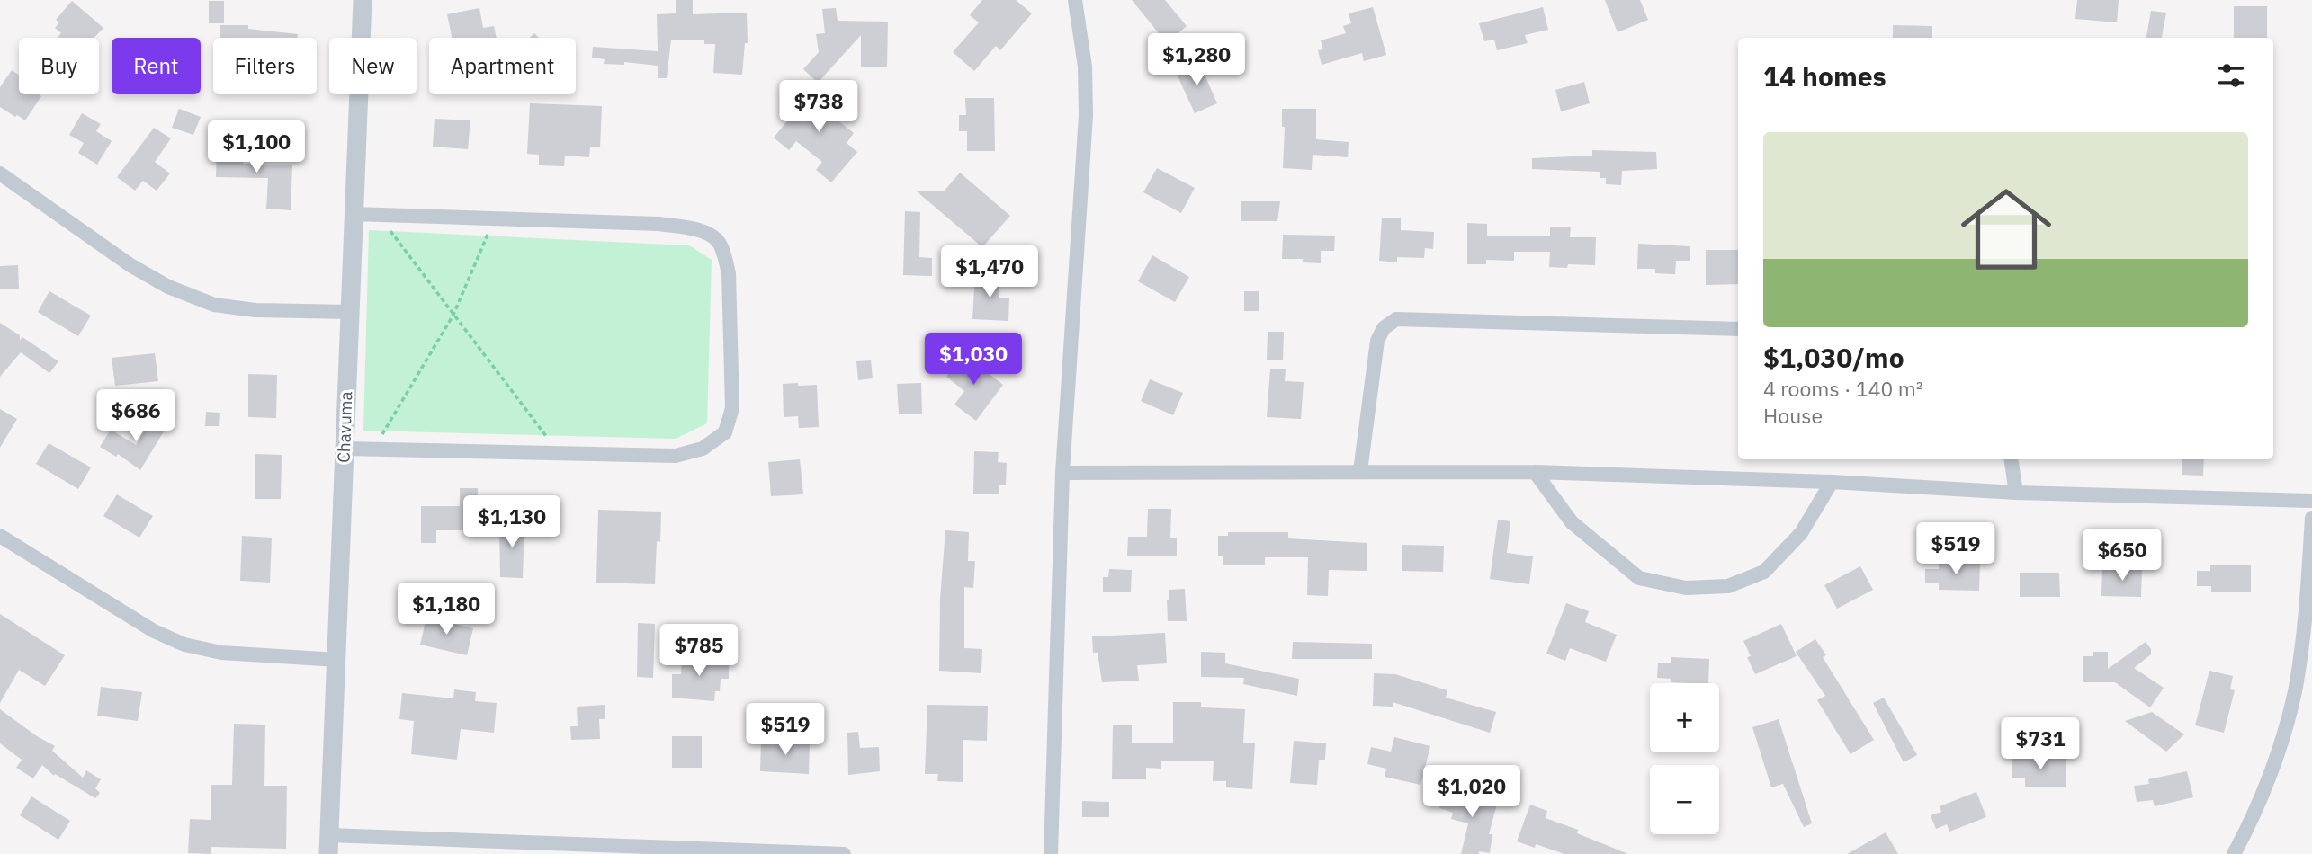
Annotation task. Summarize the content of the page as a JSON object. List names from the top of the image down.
{
  "streets": {
    "street": ["Chavuma"]
  },
  "page": {
    "price": [
      "$1,280",
      "$738",
      "$1,100",
      "$1,470",
      "$1,030",
      "$686",
      "$1,130",
      "$519",
      "$650",
      "$1,180",
      "$785",
      "$519",
      "$731",
      "$1,020"
    ],
    "chip": [
      "Buy",
      "Rent",
      "Filters",
      "New",
      "Apartment"
    ],
    "heading": "14 homes",
    "list": [
      {
        "name": "$1,030/mo",
        "note": "4 rooms · 140 m² · House"
      }
    ],
    "map_buttons": ["+", "−"]
  }
}
